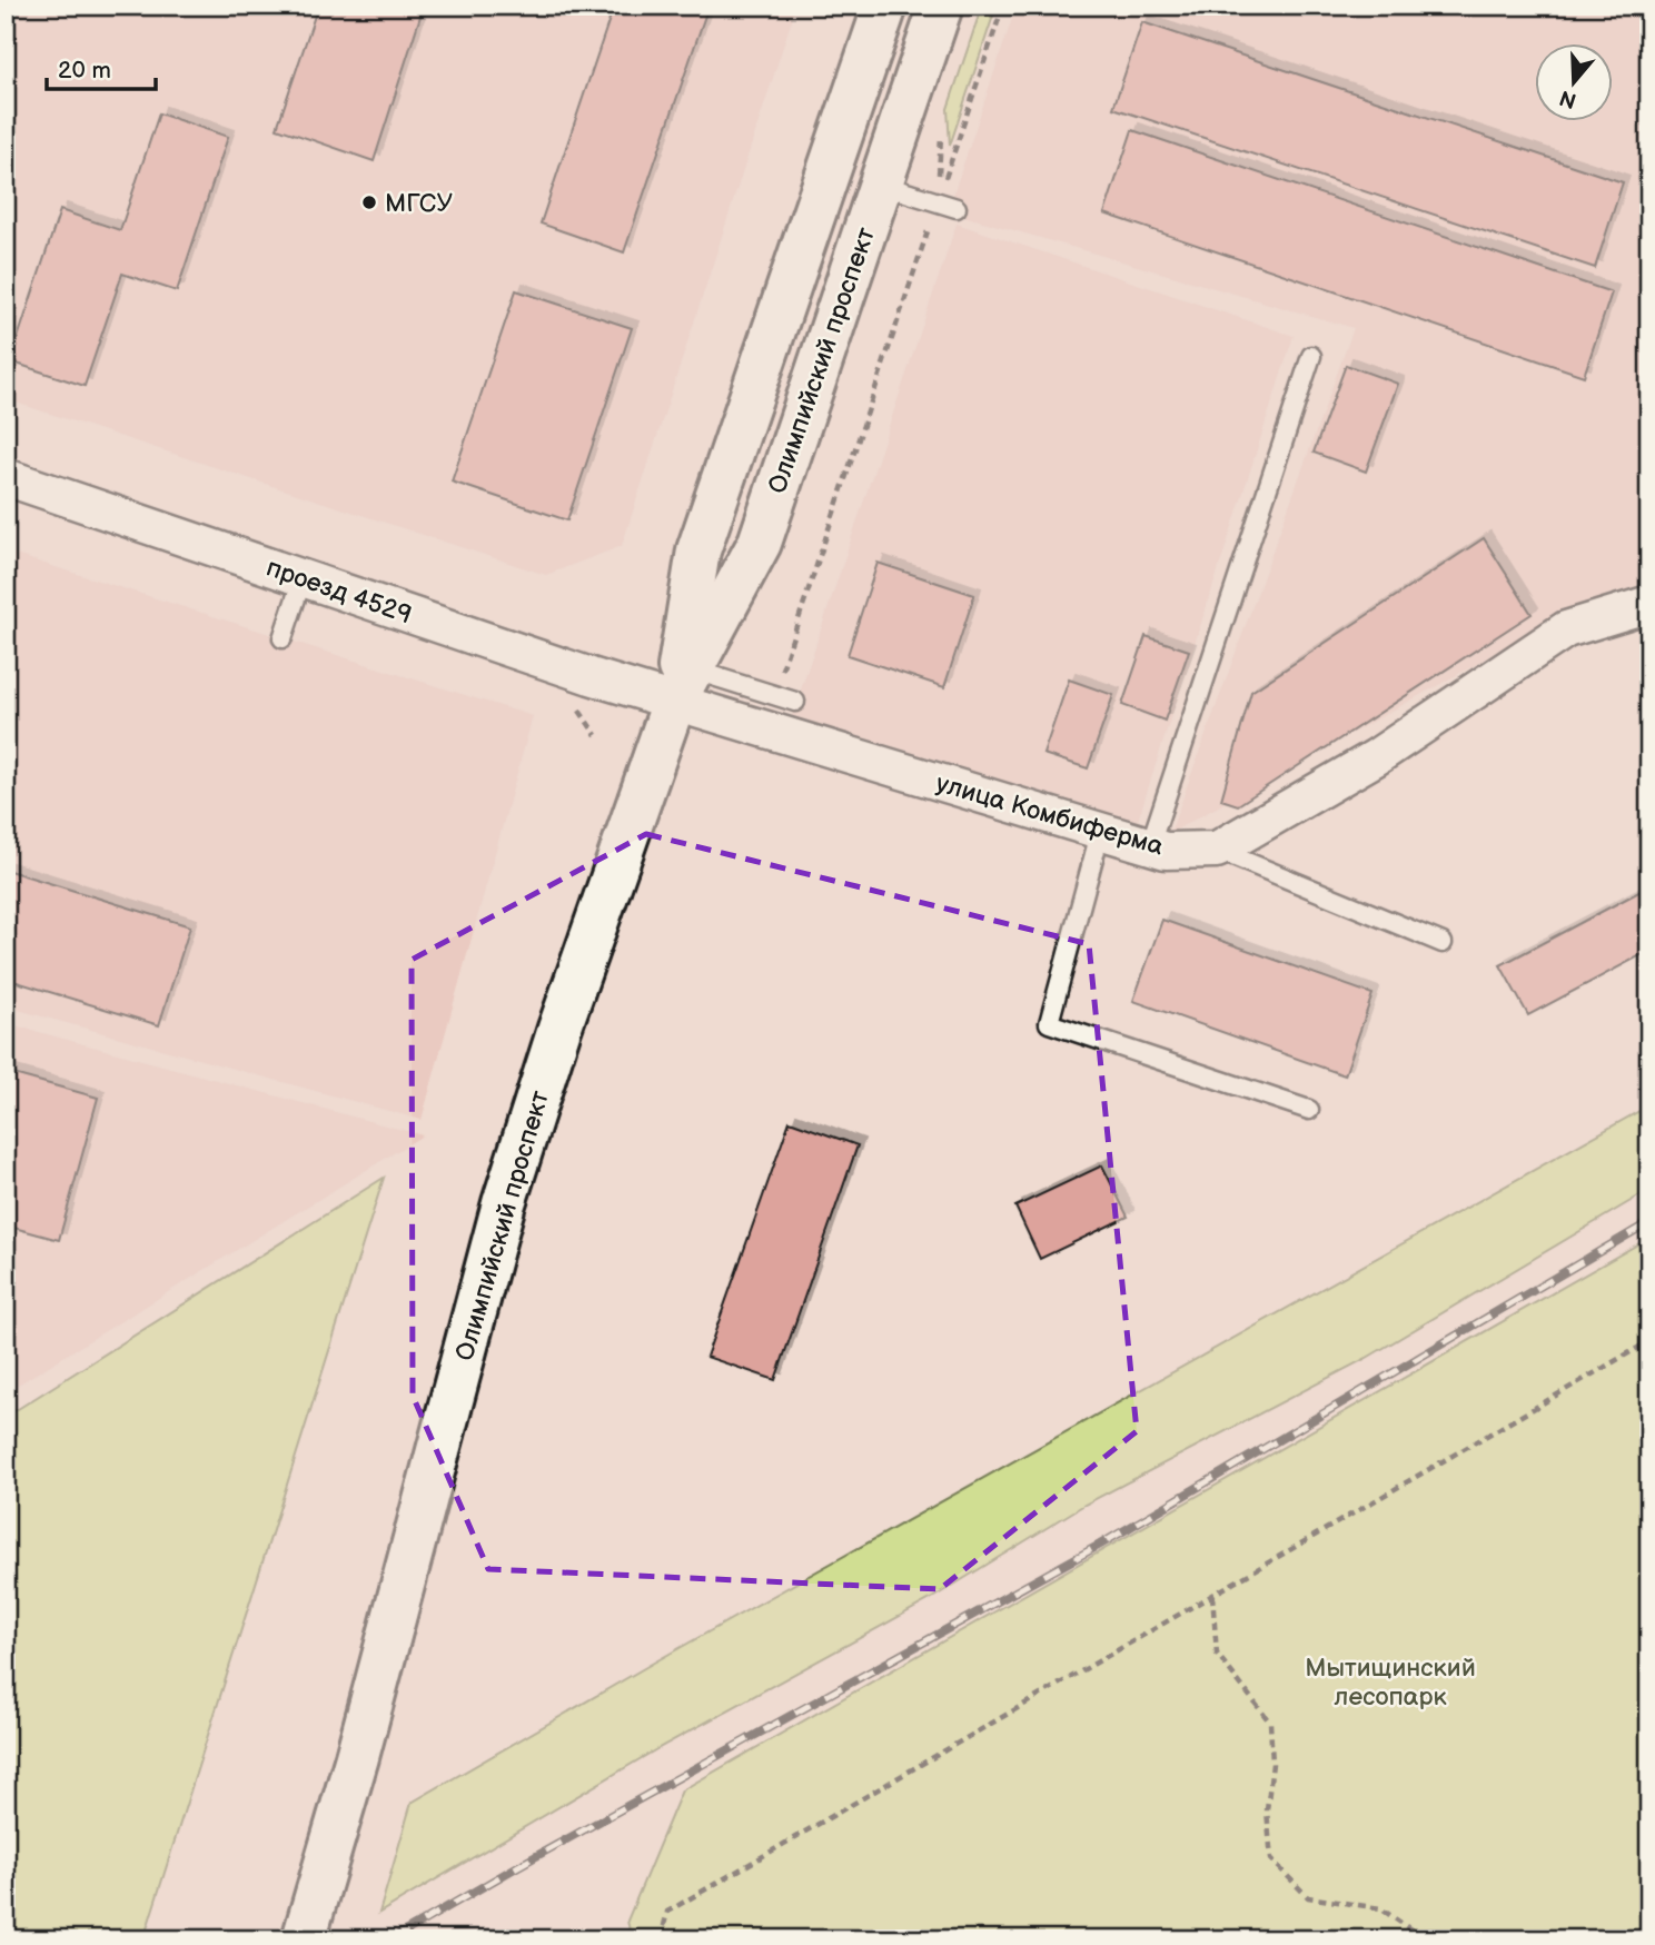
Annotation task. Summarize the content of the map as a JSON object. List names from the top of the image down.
{
  "streets": {
    "main road": ["Олимпийский проспект"],
    "street": ["проезд 4529", "улица Комбиферма"]
  },
  "crossings": [
    ["Олимпийский проспект", "проезд 4529"],
    ["Олимпийский проспект", "улица Комбиферма"],
    ["проезд 4529", "улица Комбиферма"]
  ],
  "parks": ["Мытищинский лесопарк"],
  "places": ["МГСУ"],
  "scale_bar": "20 m",
  "north": "bottom"
}
